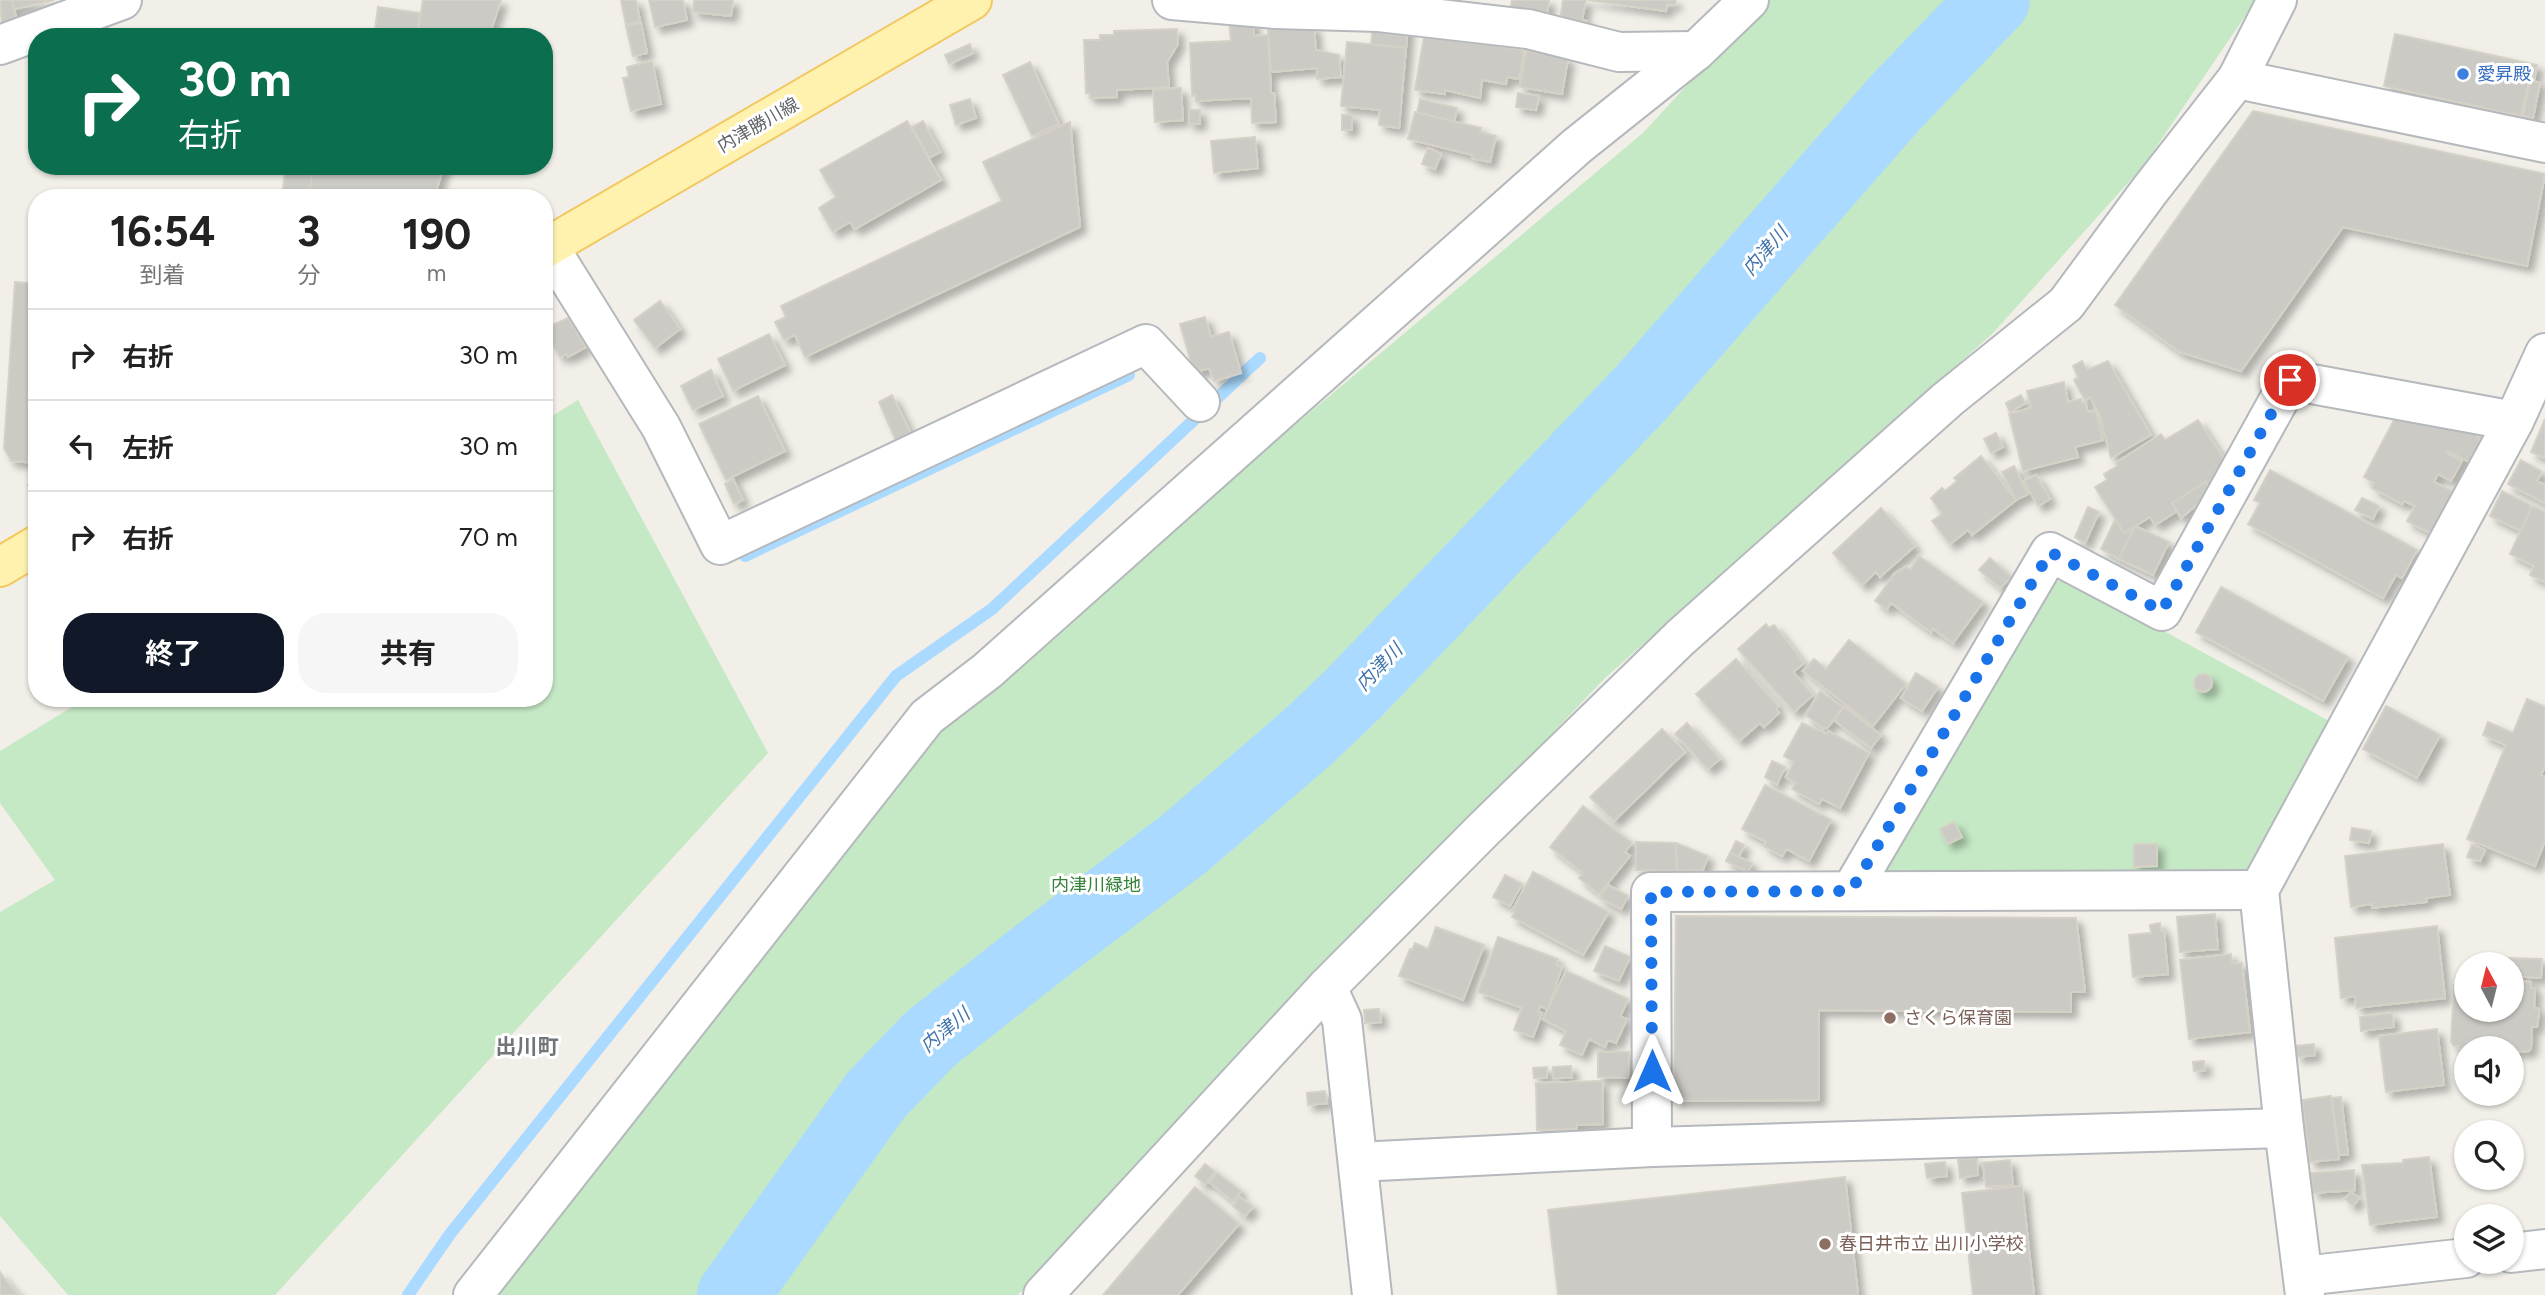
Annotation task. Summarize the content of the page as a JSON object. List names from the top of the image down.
{
  "streets": {
    "main road": ["内津勝川線"]
  },
  "districts": ["出川町"],
  "water": ["内津川"],
  "parks": ["内津川緑地"],
  "places": ["愛昇殿", "さくら保育園", "春日井市立 出川小学校"],
  "north": "top",
  "page": {
    "turn": ["30 m", "右折"],
    "eta": [
      "16:54",
      "到着",
      "3",
      "分",
      "190",
      "m"
    ],
    "list": [
      {
        "name": "右折",
        "value": "30 m"
      },
      {
        "name": "左折",
        "value": "30 m"
      },
      {
        "name": "右折",
        "value": "70 m"
      }
    ],
    "buttons": ["終了", "共有"]
  }
}
